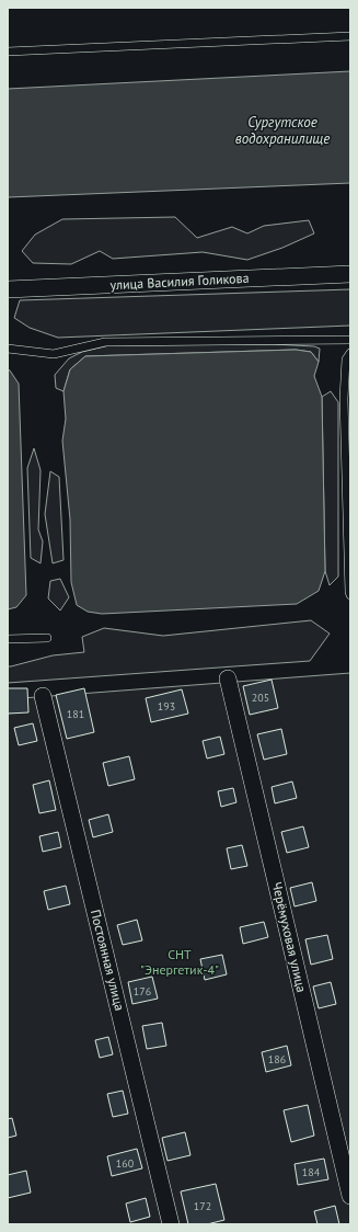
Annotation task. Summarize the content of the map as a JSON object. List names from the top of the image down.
{
  "streets": {
    "street": ["улица Василия Голикова", "Черёмуховая улица", "Постоянная улица"]
  },
  "water": ["Сургутское водохранилище"],
  "parks": ["СНТ \"Энергетик-4\""],
  "house_numbers": [
    "205",
    "193",
    "181",
    "176",
    "186",
    "160",
    "184",
    "172"
  ]
}
